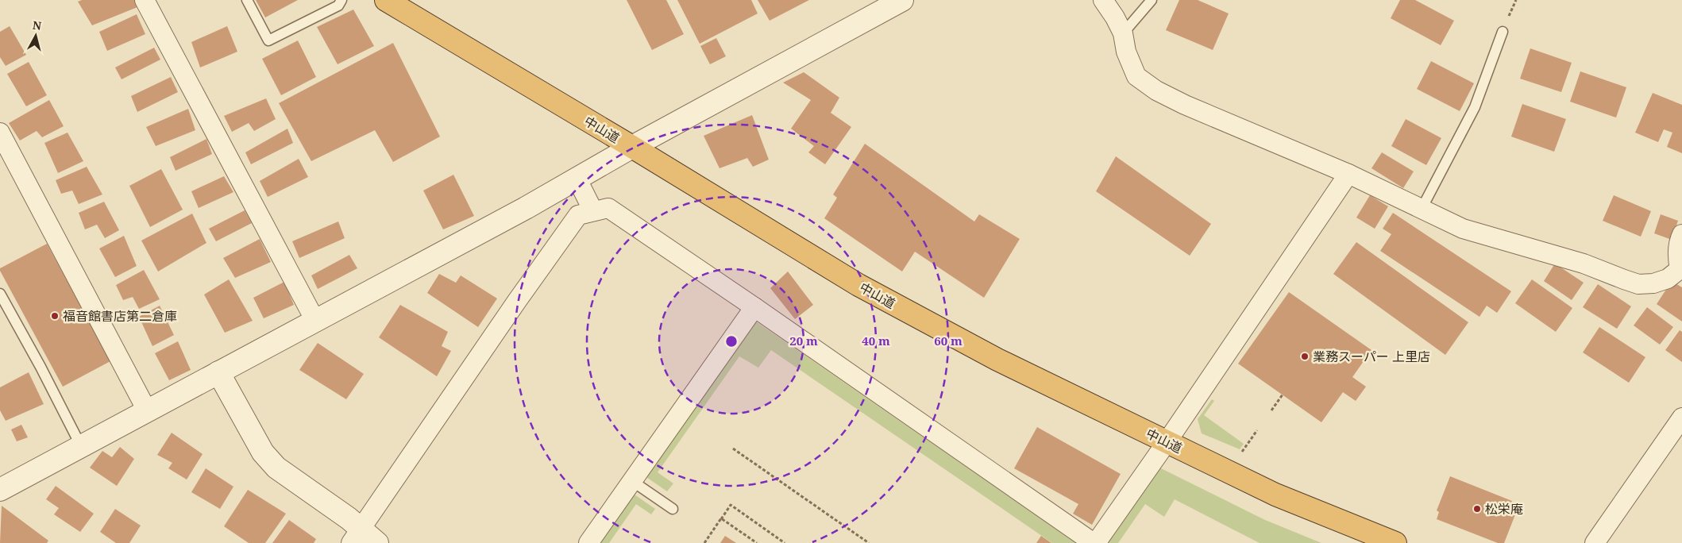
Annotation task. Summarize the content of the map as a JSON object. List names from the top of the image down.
{
  "streets": {
    "highway": ["中山道"]
  },
  "places": ["福音館書店第二倉庫", "業務スーパー 上里店", "松栄庵"],
  "north": "top",
  "rings": ["20 m", "40 m", "60 m"]
}
